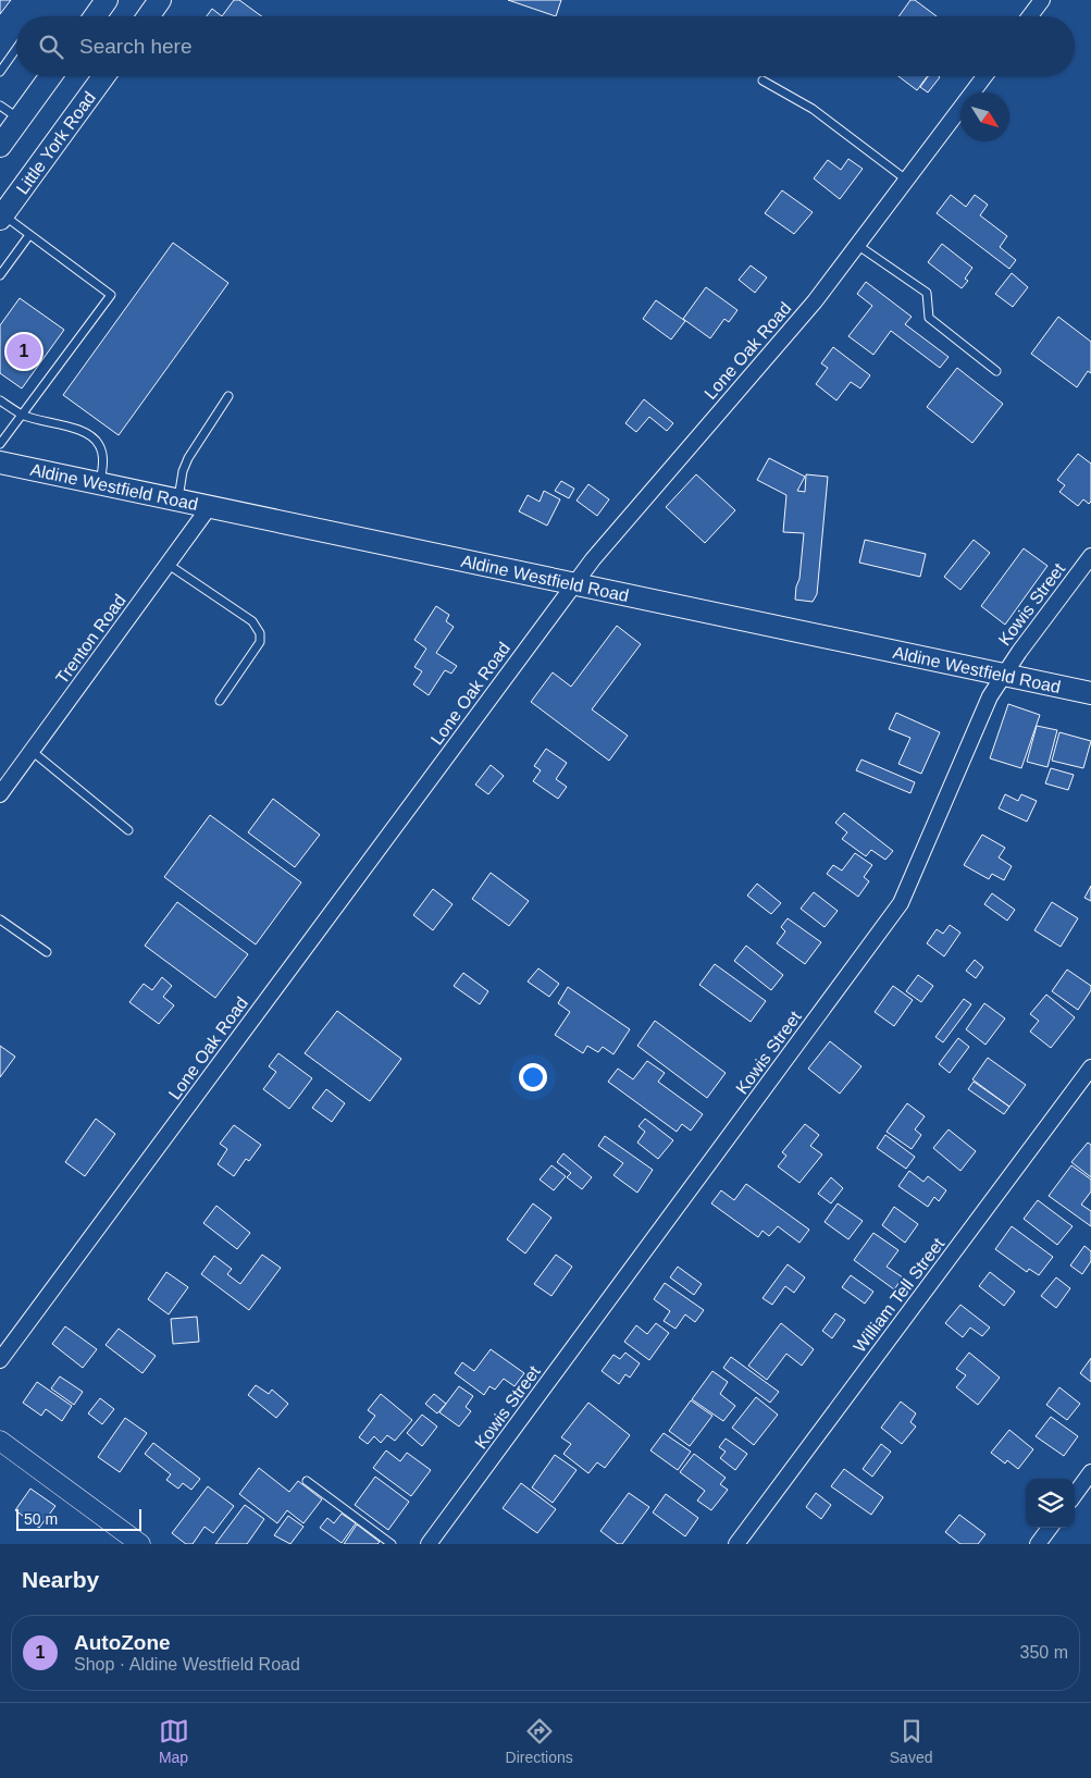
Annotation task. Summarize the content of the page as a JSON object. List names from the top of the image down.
{
  "streets": {
    "main road": ["Little York Road", "Aldine Westfield Road"],
    "street": [
      "Lone Oak Road",
      "Kowis Street",
      "Trenton Road",
      "William Tell Street"
    ]
  },
  "crossings": [
    ["Lone Oak Road", "Aldine Westfield Road"],
    ["Aldine Westfield Road", "Kowis Street"],
    ["Aldine Westfield Road", "Trenton Road"]
  ],
  "scale_bar": "50 m",
  "north": "bottom right",
  "page": {
    "search": "Search here",
    "pins": "1",
    "scale": "50 m",
    "heading": "Nearby",
    "list": [
      {
        "mark": "1",
        "name": "AutoZone",
        "note": "Shop · Aldine Westfield Road",
        "value": "350 m"
      }
    ],
    "nav": ["Map", "Directions", "Saved"]
  }
}
